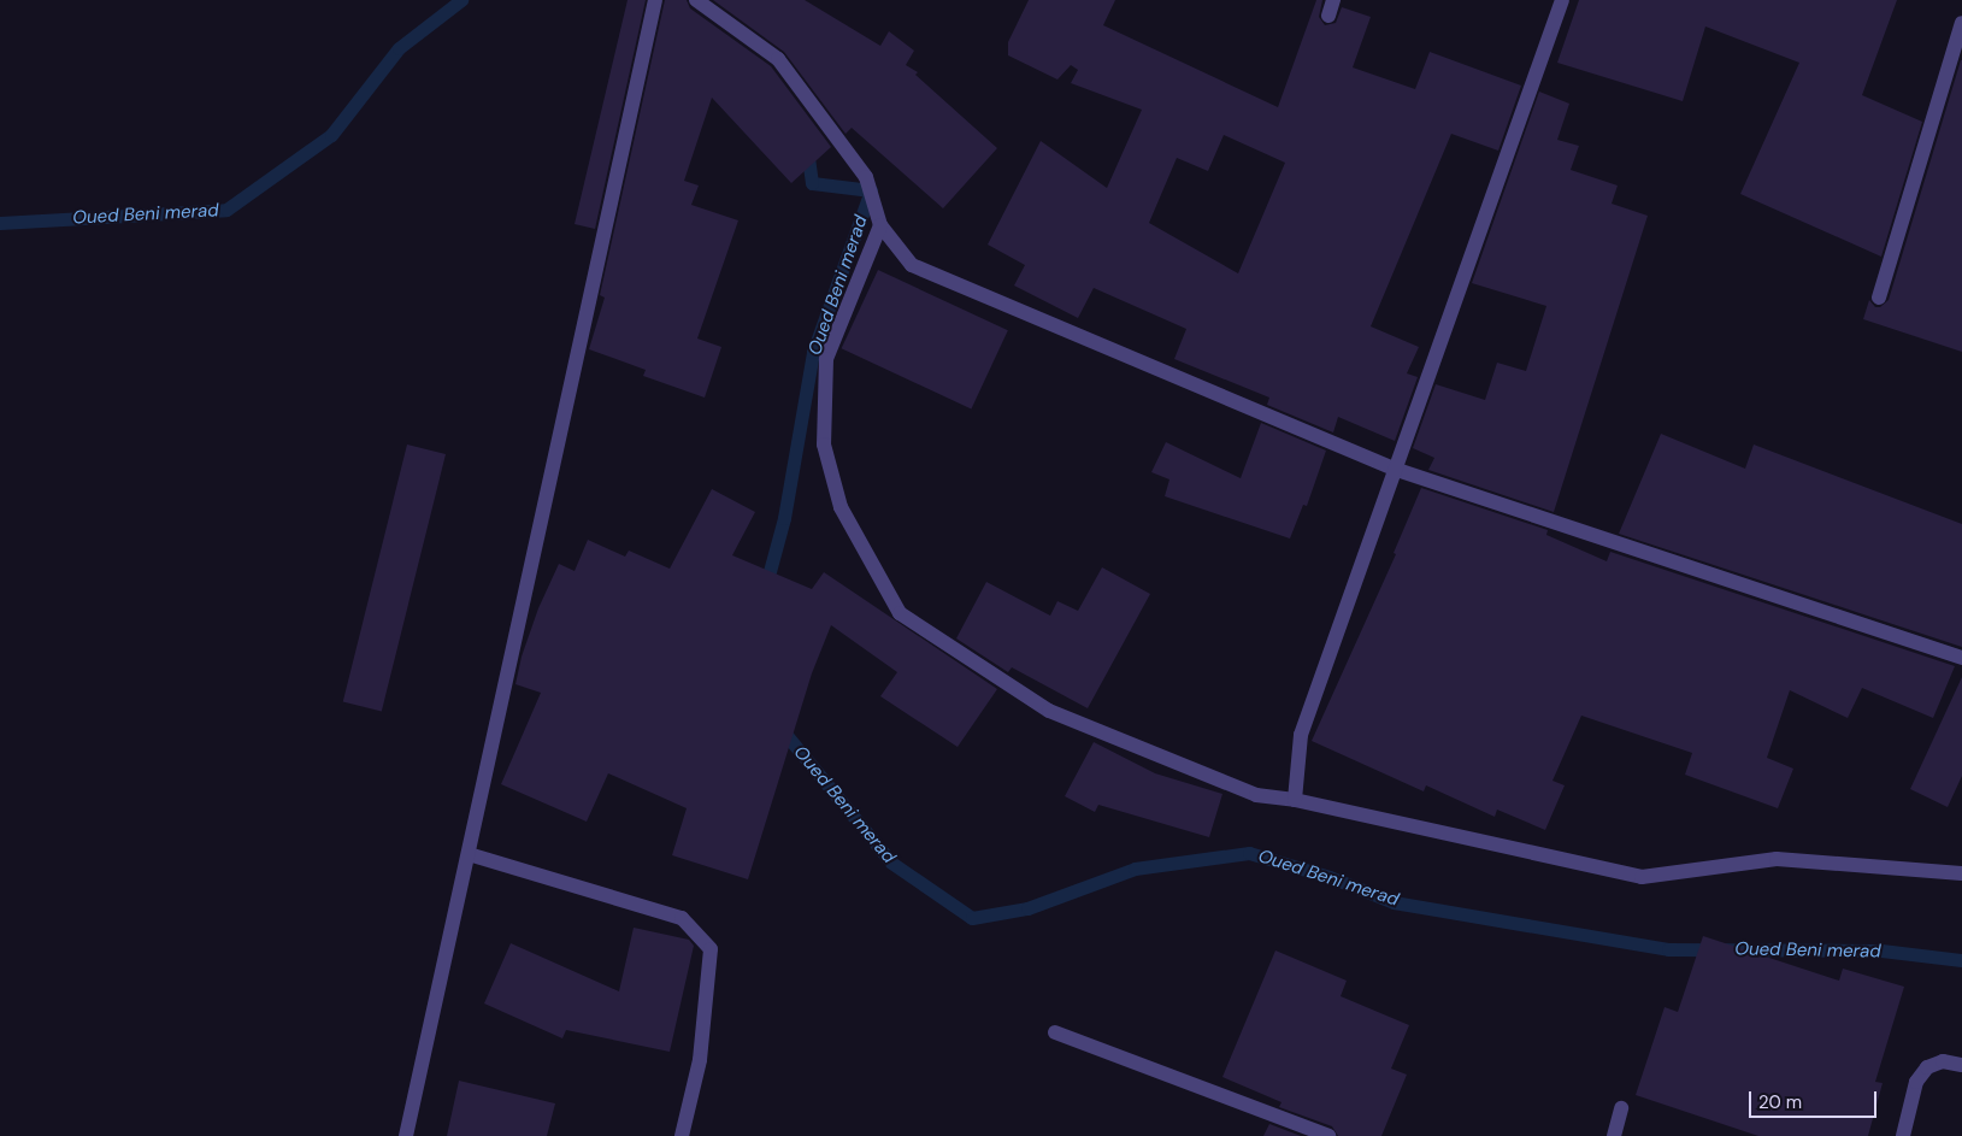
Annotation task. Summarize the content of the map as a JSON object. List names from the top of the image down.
{
  "water": ["Oued Beni merad"],
  "scale_bar": "20 m"
}
